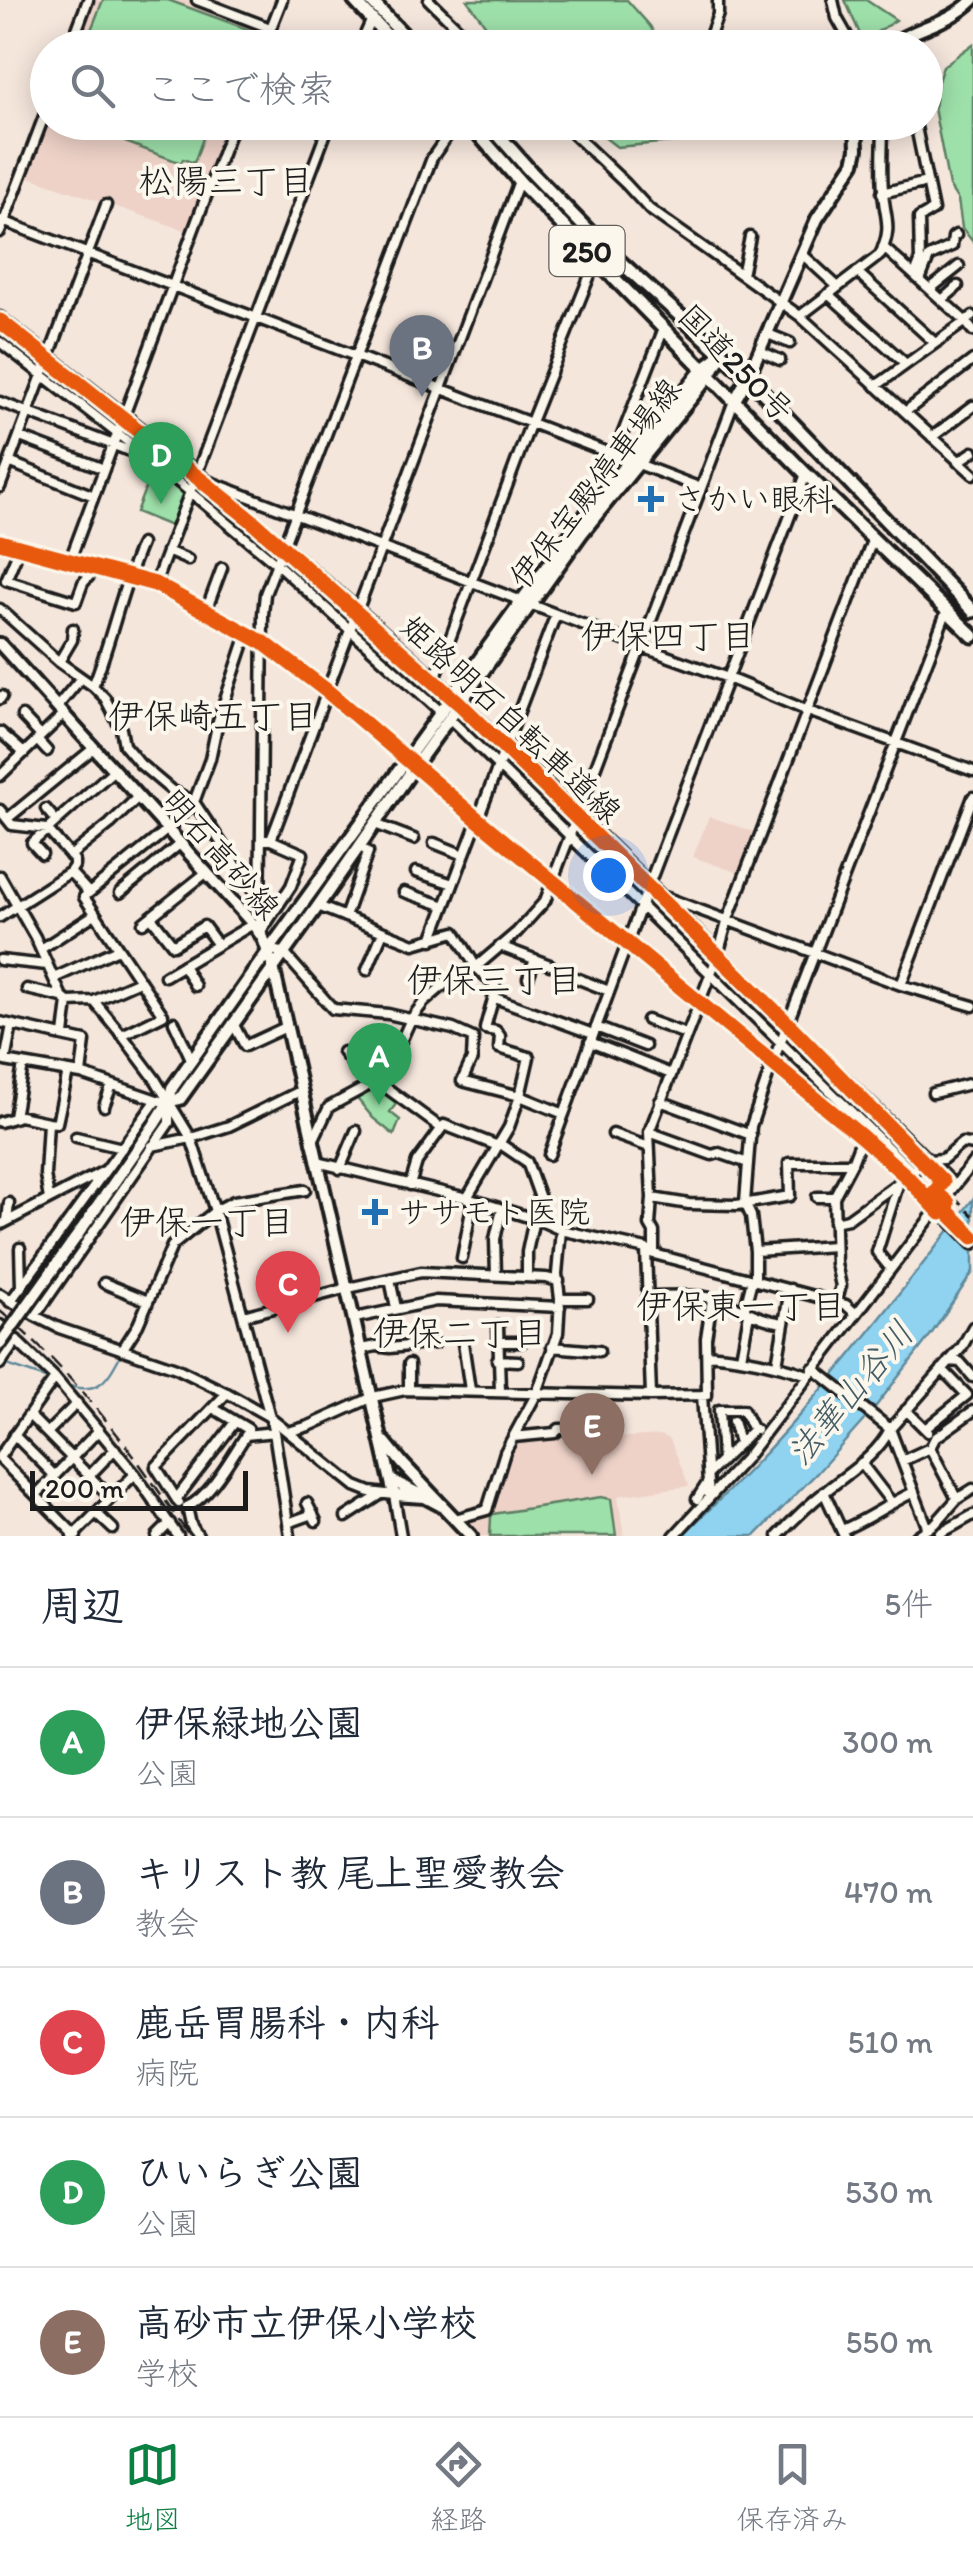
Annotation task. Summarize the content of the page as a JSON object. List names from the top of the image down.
{
  "streets": {
    "highway": ["250", "国道250号"],
    "main road": ["伊保宝殿停車場線", "明石高砂線"],
    "cycle path": ["姫路明石自転車道線"]
  },
  "crossings": [
    ["国道250号", "伊保宝殿停車場線"],
    ["伊保宝殿停車場線", "明石高砂線"]
  ],
  "districts": [
    "松陽三丁目",
    "伊保四丁目",
    "伊保崎五丁目",
    "伊保三丁目",
    "伊保一丁目",
    "伊保東一丁目",
    "伊保二丁目"
  ],
  "water": ["法華山谷川"],
  "places": {
    "health": ["さかい眼科", "ササモト医院"]
  },
  "scale_bar": "200 m",
  "page": {
    "search": "ここで検索",
    "pins": [
      "B",
      "D",
      "A",
      "C",
      "E"
    ],
    "scale": "200 m",
    "heading": ["周辺", "5件"],
    "list": [
      {
        "mark": "A",
        "name": "伊保緑地公園",
        "note": "公園",
        "value": "300 m"
      },
      {
        "mark": "B",
        "name": "キリスト教 尾上聖愛教会",
        "note": "教会",
        "value": "470 m"
      },
      {
        "mark": "C",
        "name": "鹿岳胃腸科・内科",
        "note": "病院",
        "value": "510 m"
      },
      {
        "mark": "D",
        "name": "ひいらぎ公園",
        "note": "公園",
        "value": "530 m"
      },
      {
        "mark": "E",
        "name": "高砂市立伊保小学校",
        "note": "学校",
        "value": "550 m"
      }
    ],
    "nav": ["地図", "経路", "保存済み"]
  }
}
